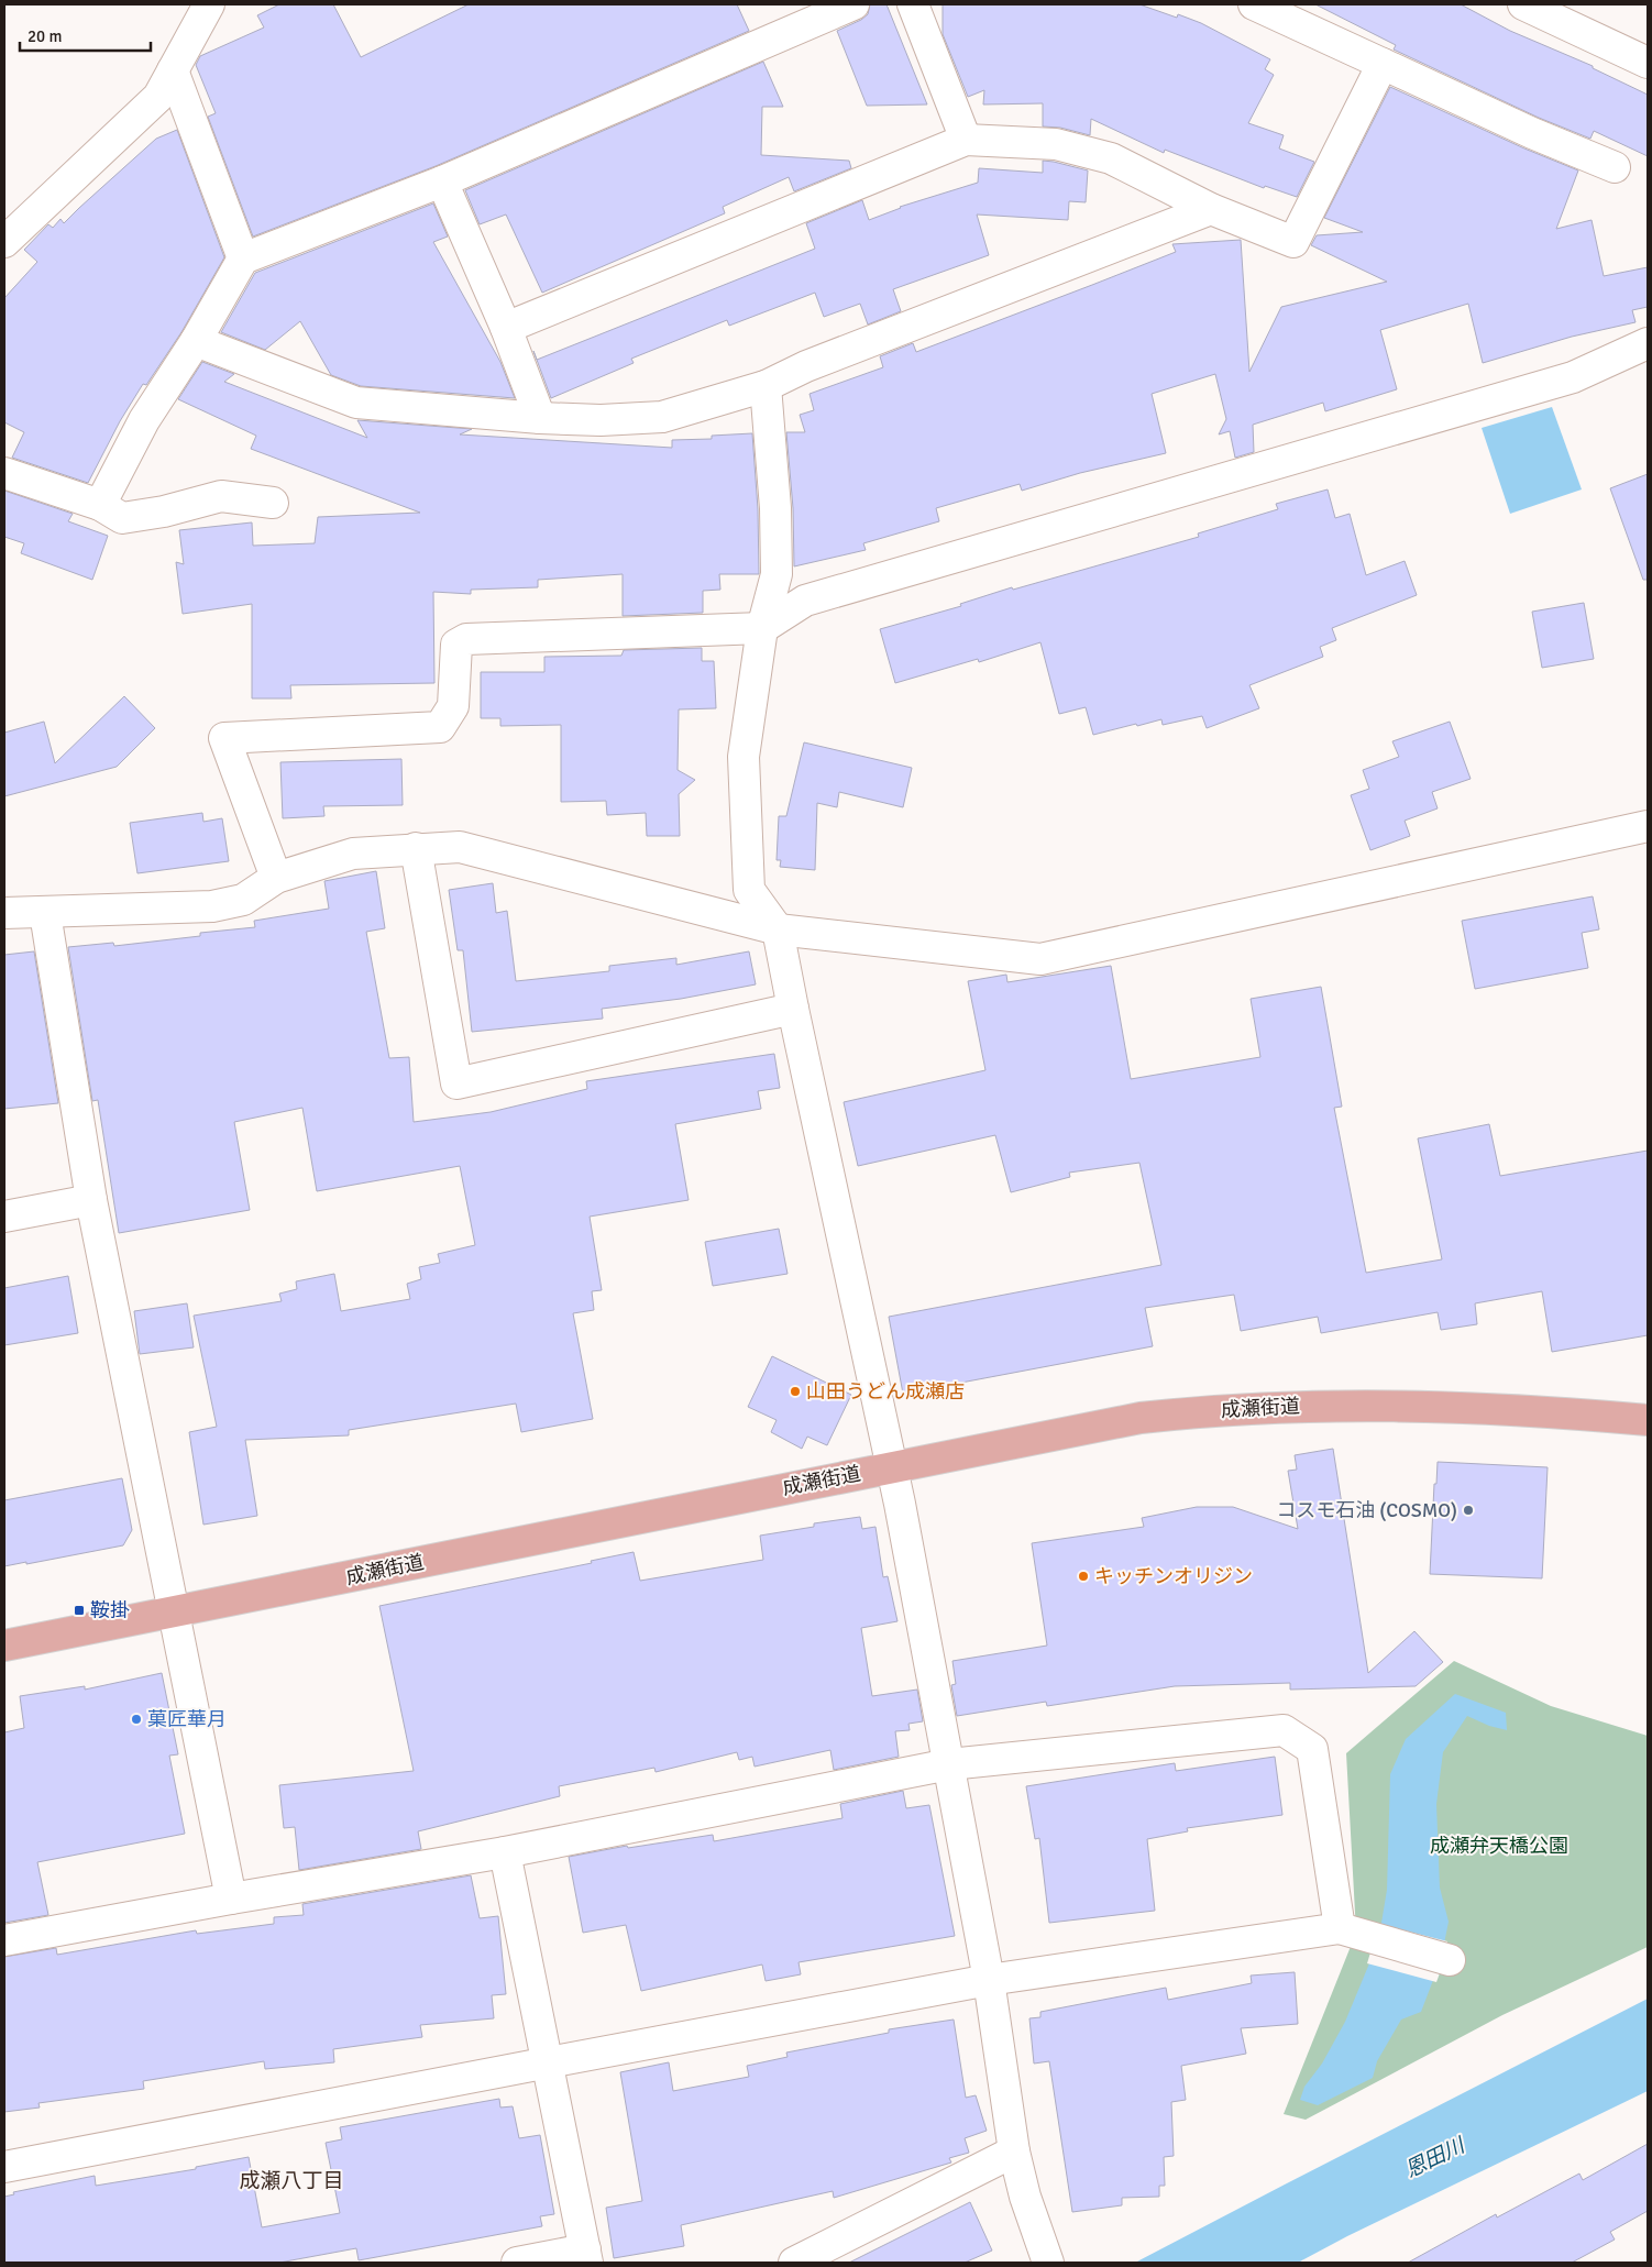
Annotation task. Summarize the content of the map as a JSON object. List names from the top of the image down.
{
  "streets": {
    "main road": ["成瀬街道"]
  },
  "districts": ["成瀬八丁目"],
  "water": ["恩田川"],
  "parks": ["成瀬弁天橋公園"],
  "places": {
    "other": [
      "山田うどん成瀬店",
      "コスモ石油 (COSMO)",
      "キッチンオリジン",
      "菓匠華月"
    ],
    "transit": ["鞍掛"]
  },
  "scale_bar": "20 m"
}
